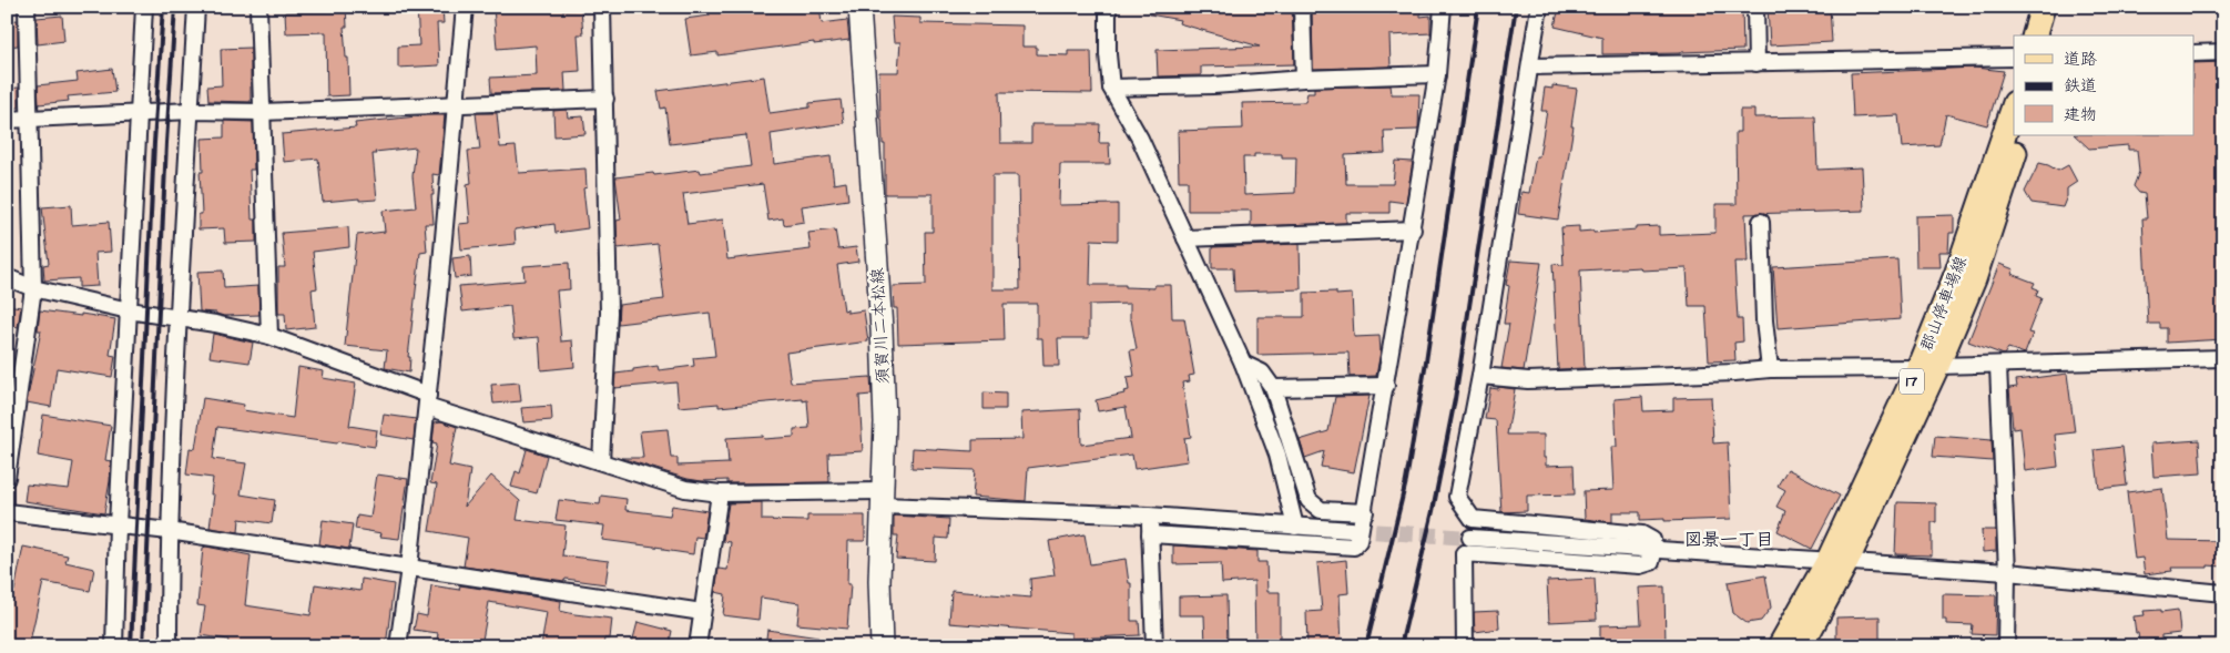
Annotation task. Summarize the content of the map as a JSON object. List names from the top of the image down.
{
  "streets": {
    "main road": ["郡山停車場線", "須賀川二本松線", "17"]
  },
  "districts": ["図景一丁目"],
  "legend": ["道路", "鉄道", "建物"]
}
